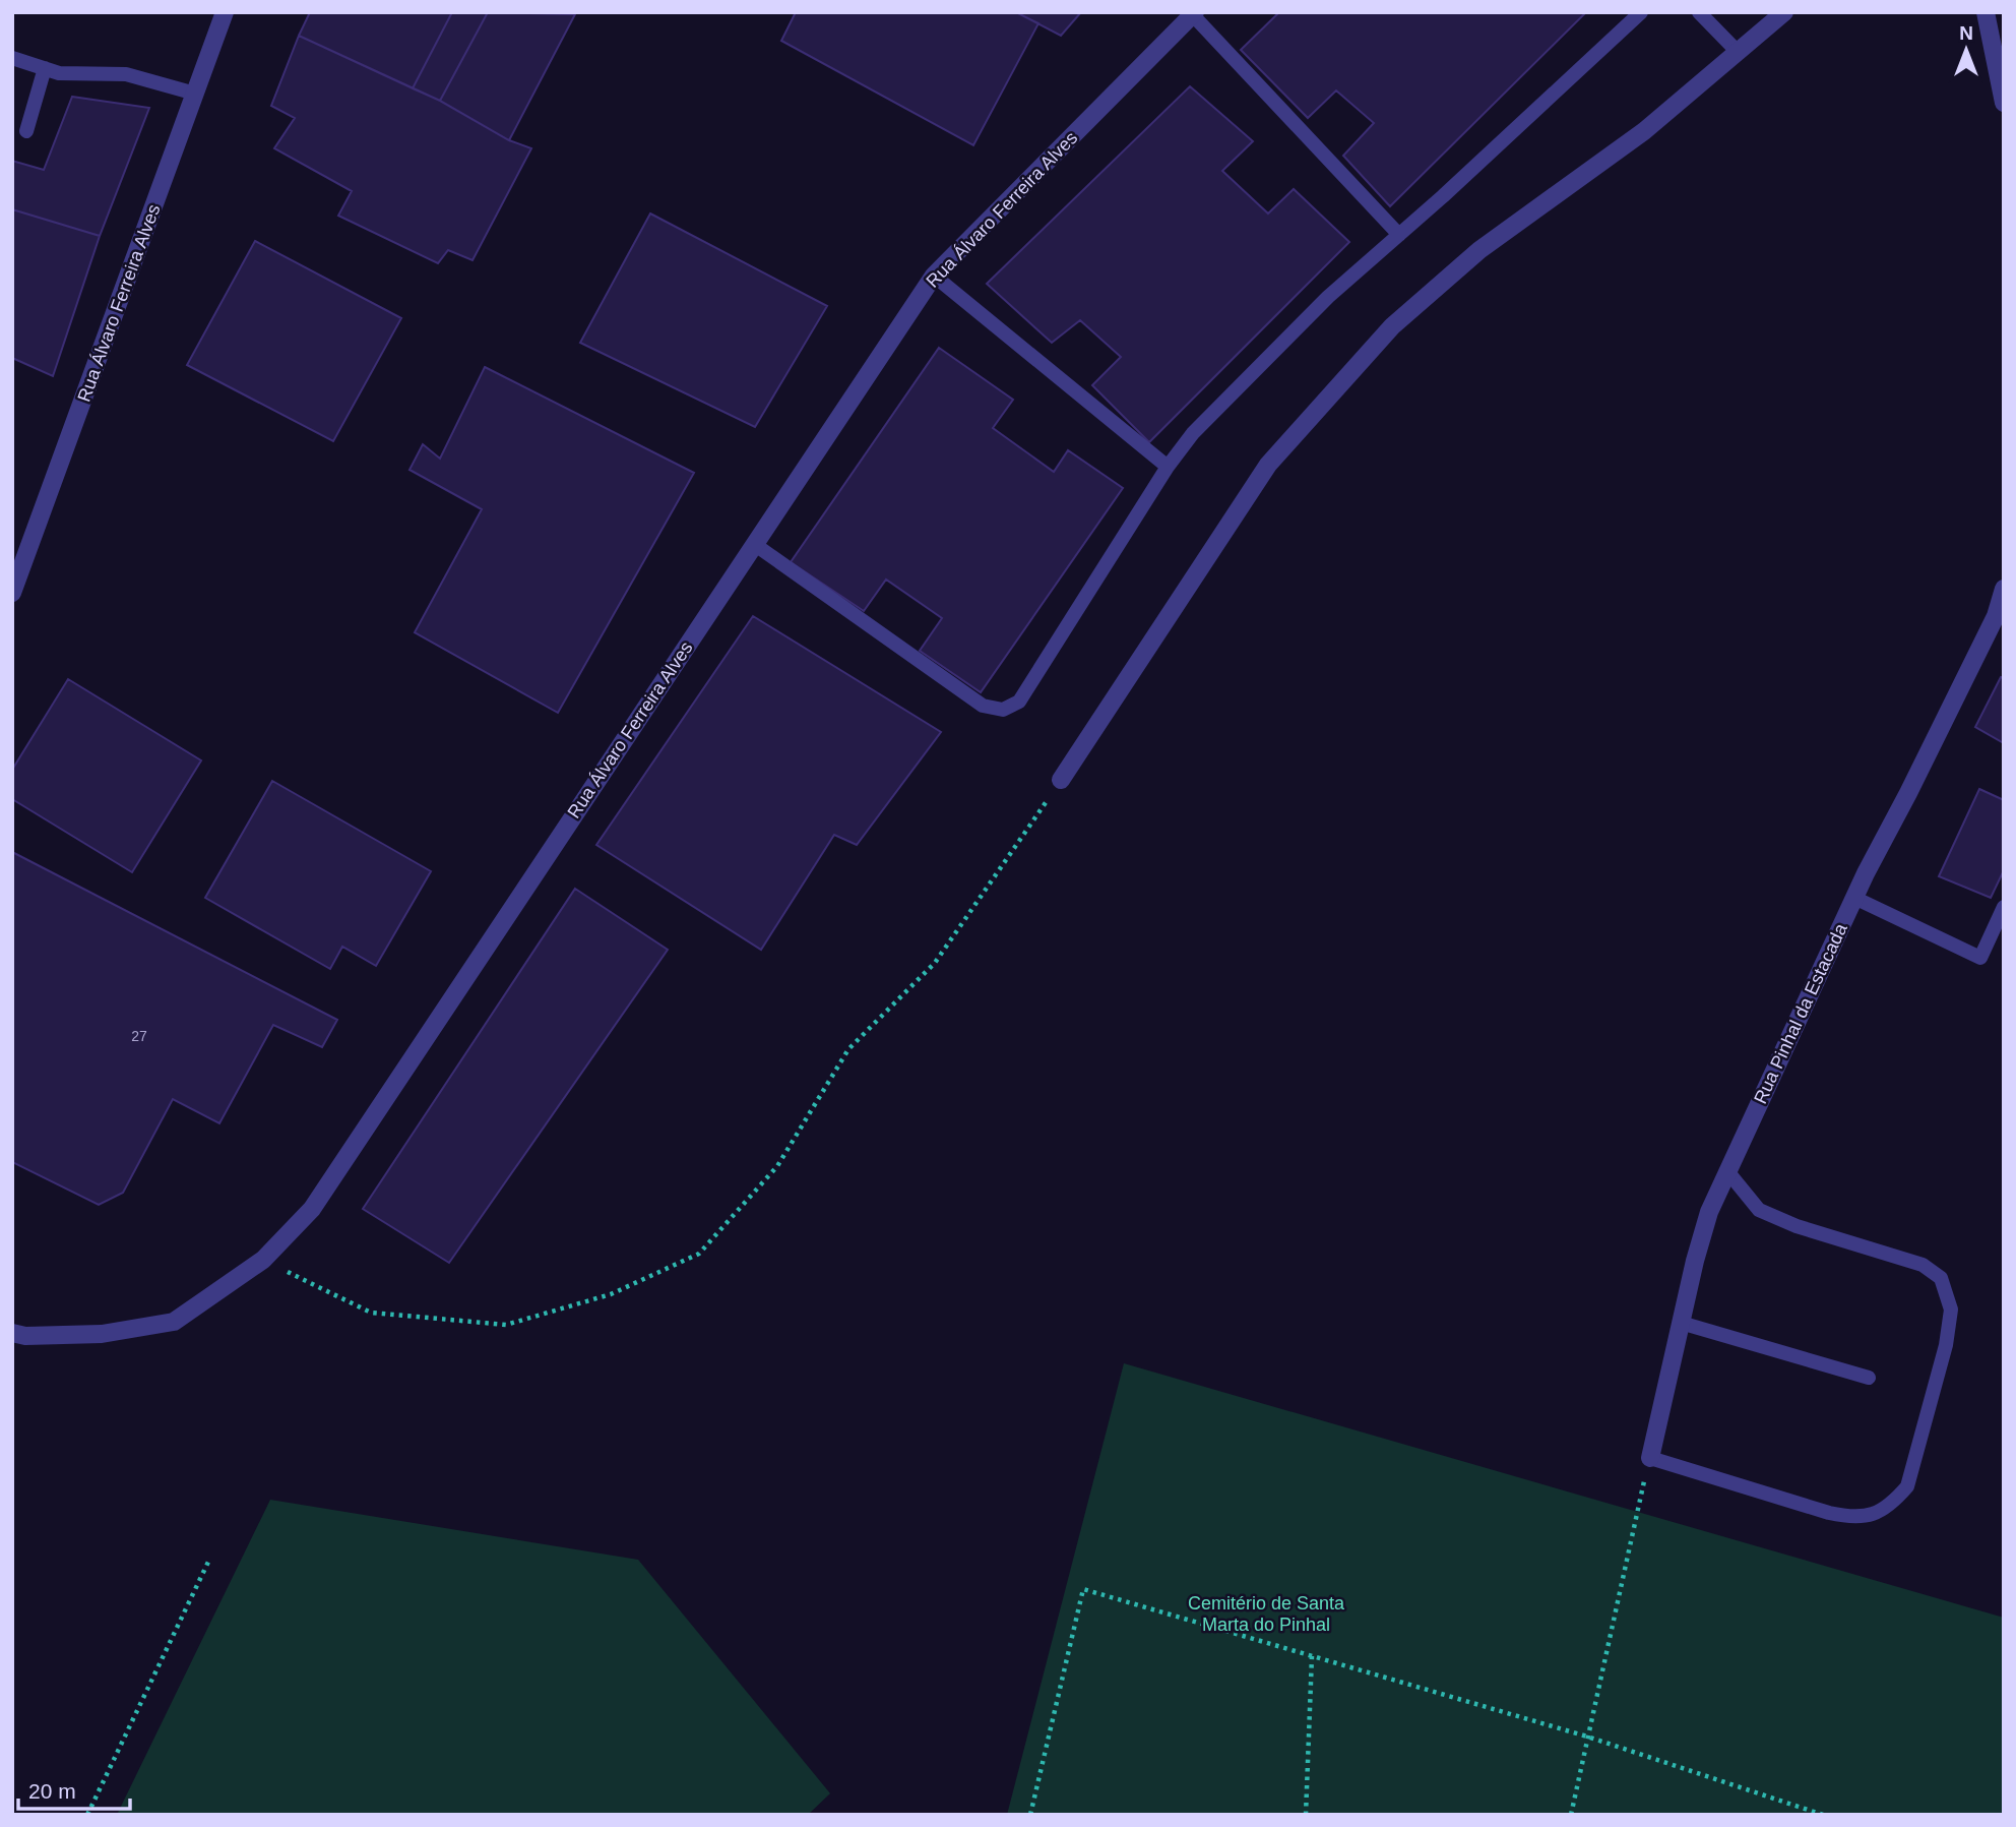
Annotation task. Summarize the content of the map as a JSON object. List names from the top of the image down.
{
  "streets": {
    "street": ["Rua Álvaro Ferreira Alves", "Rua Pinhal da Estacada"]
  },
  "parks": ["Cemitério de Santa Marta do Pinhal"],
  "house_numbers": ["27"],
  "scale_bar": "20 m",
  "north": "top"
}
